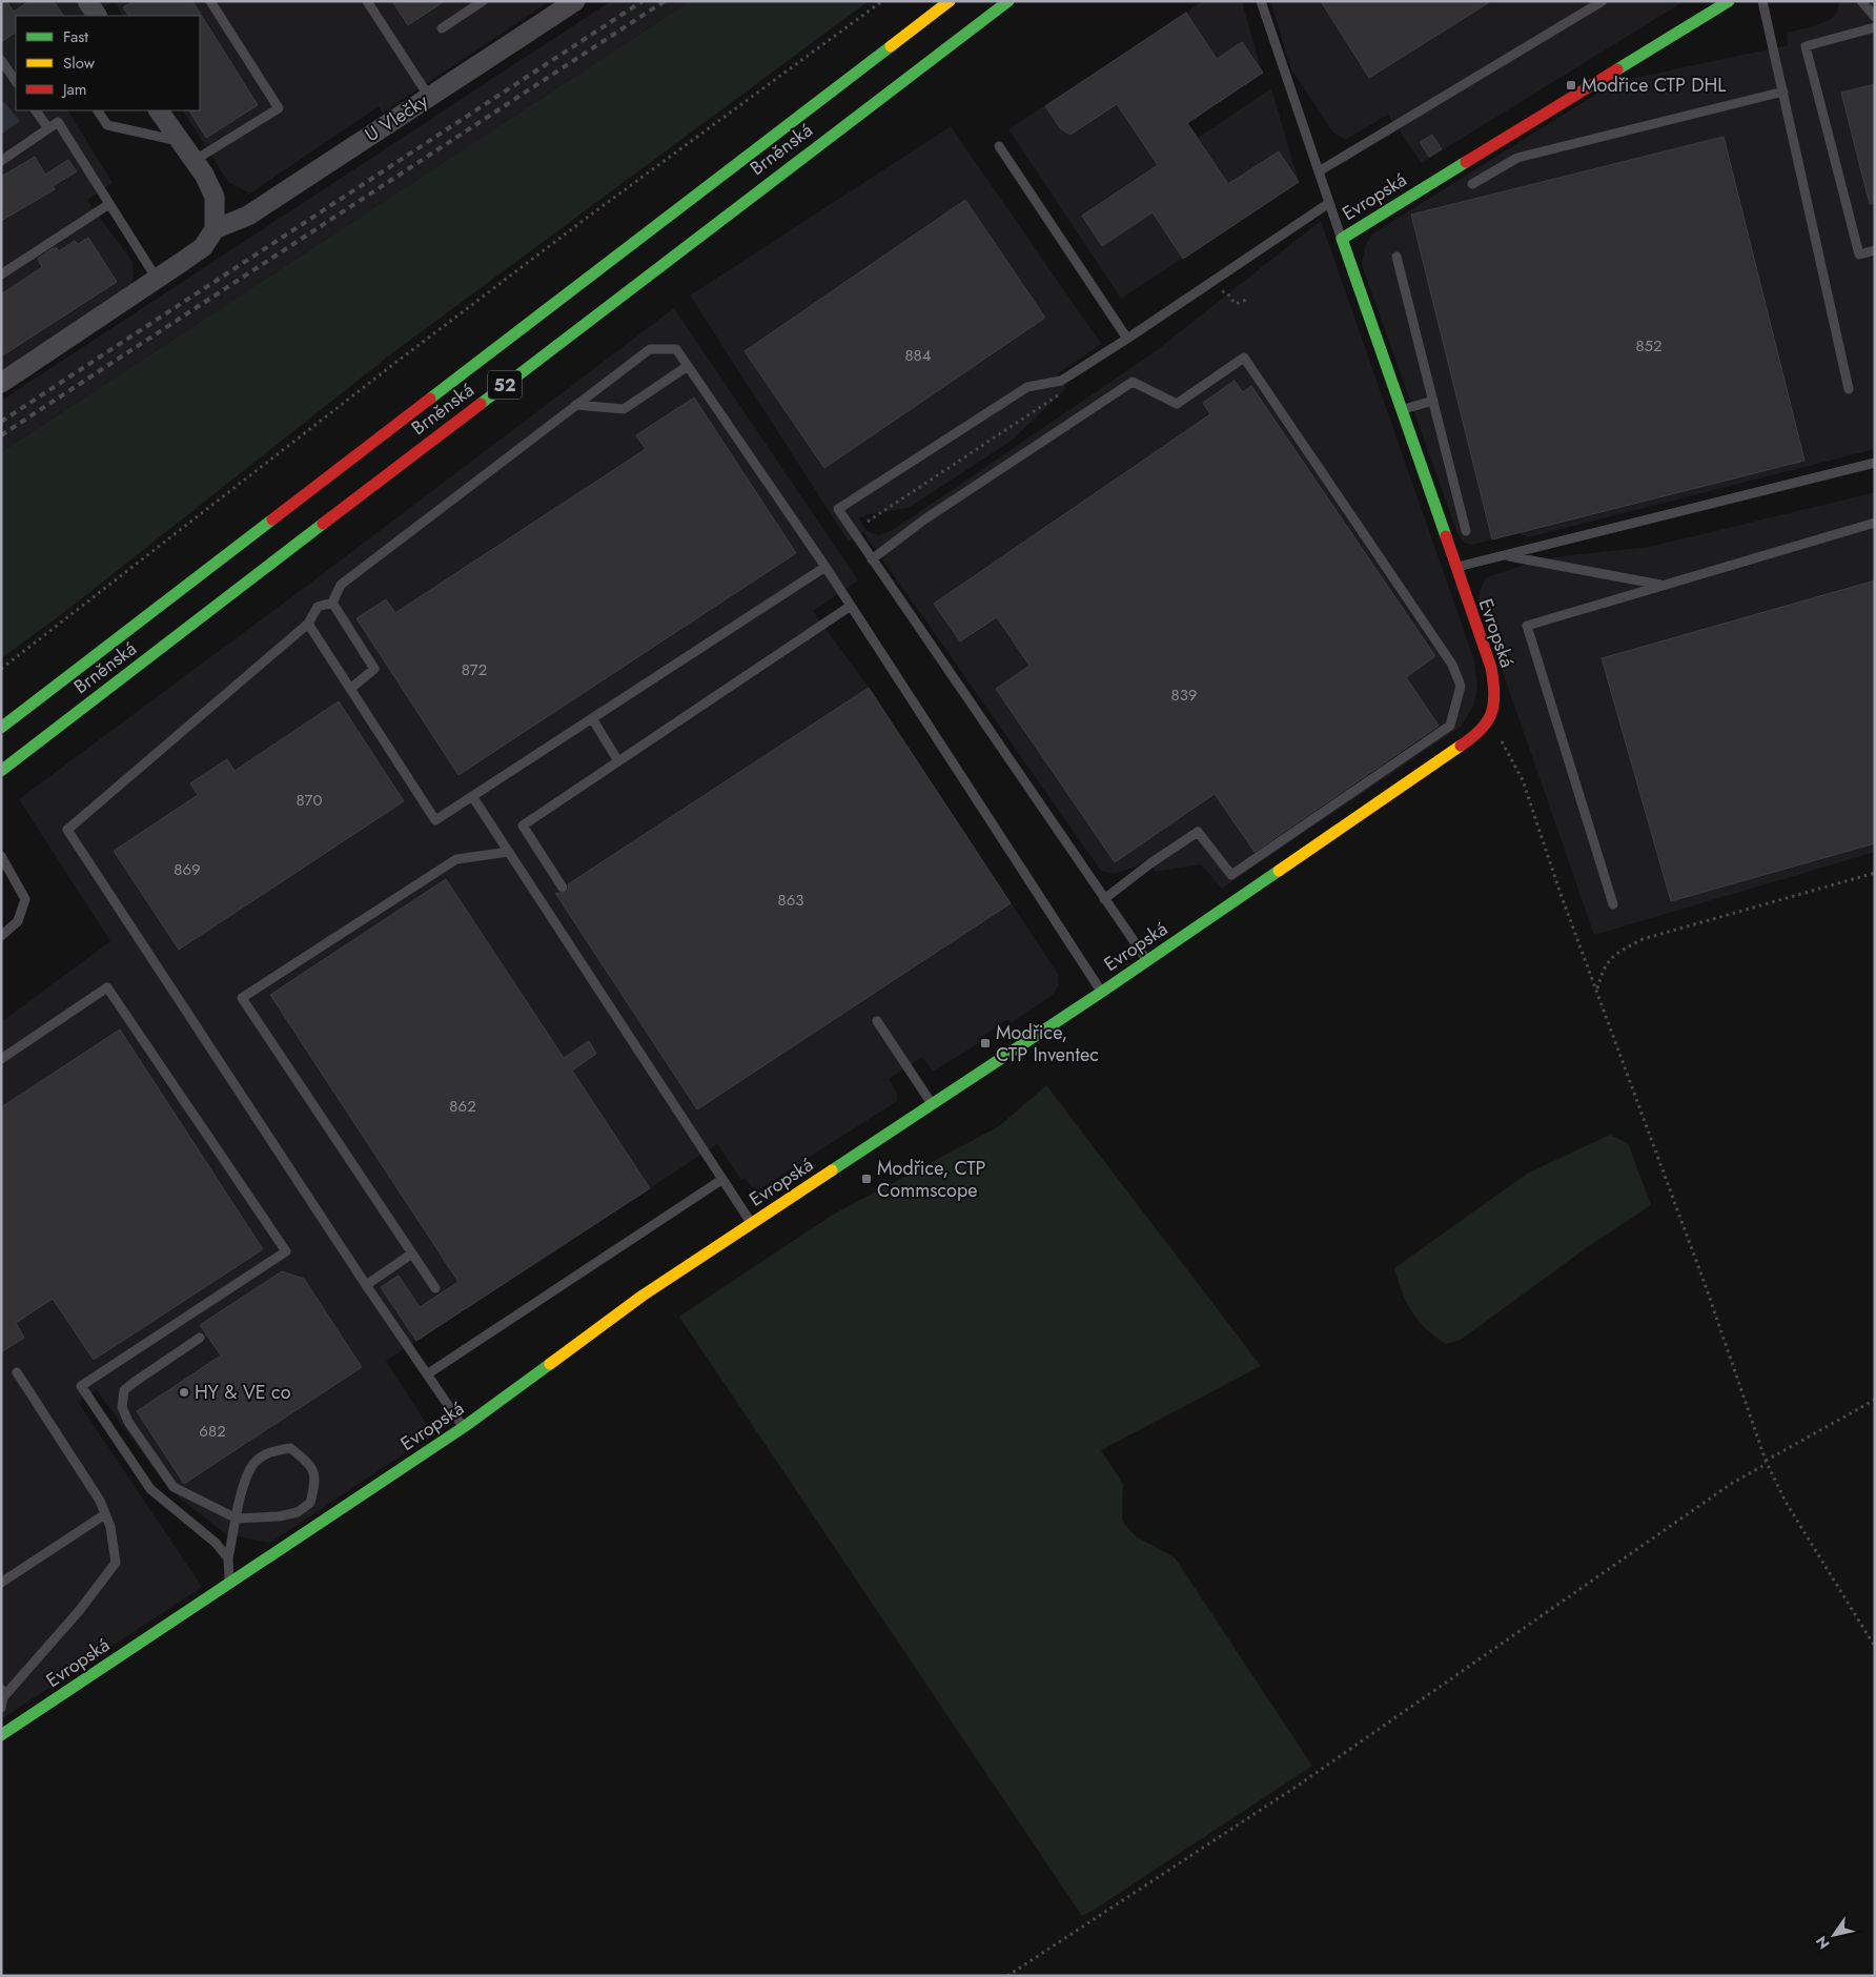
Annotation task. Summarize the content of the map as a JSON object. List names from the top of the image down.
{
  "streets": {
    "main road": ["Brněnská", "Evropská", "52"],
    "street": ["U Vlečky"]
  },
  "places": {
    "transit": ["Modřice CTP DHL", "Modřice, CTP Inventec", "Modřice, CTP Commscope"],
    "other": ["HY & VE co"]
  },
  "house_numbers": [
    "852",
    "884",
    "872",
    "839",
    "870",
    "869",
    "863",
    "862",
    "682"
  ],
  "legend": ["Fast", "Slow", "Jam"],
  "north": "bottom left"
}
